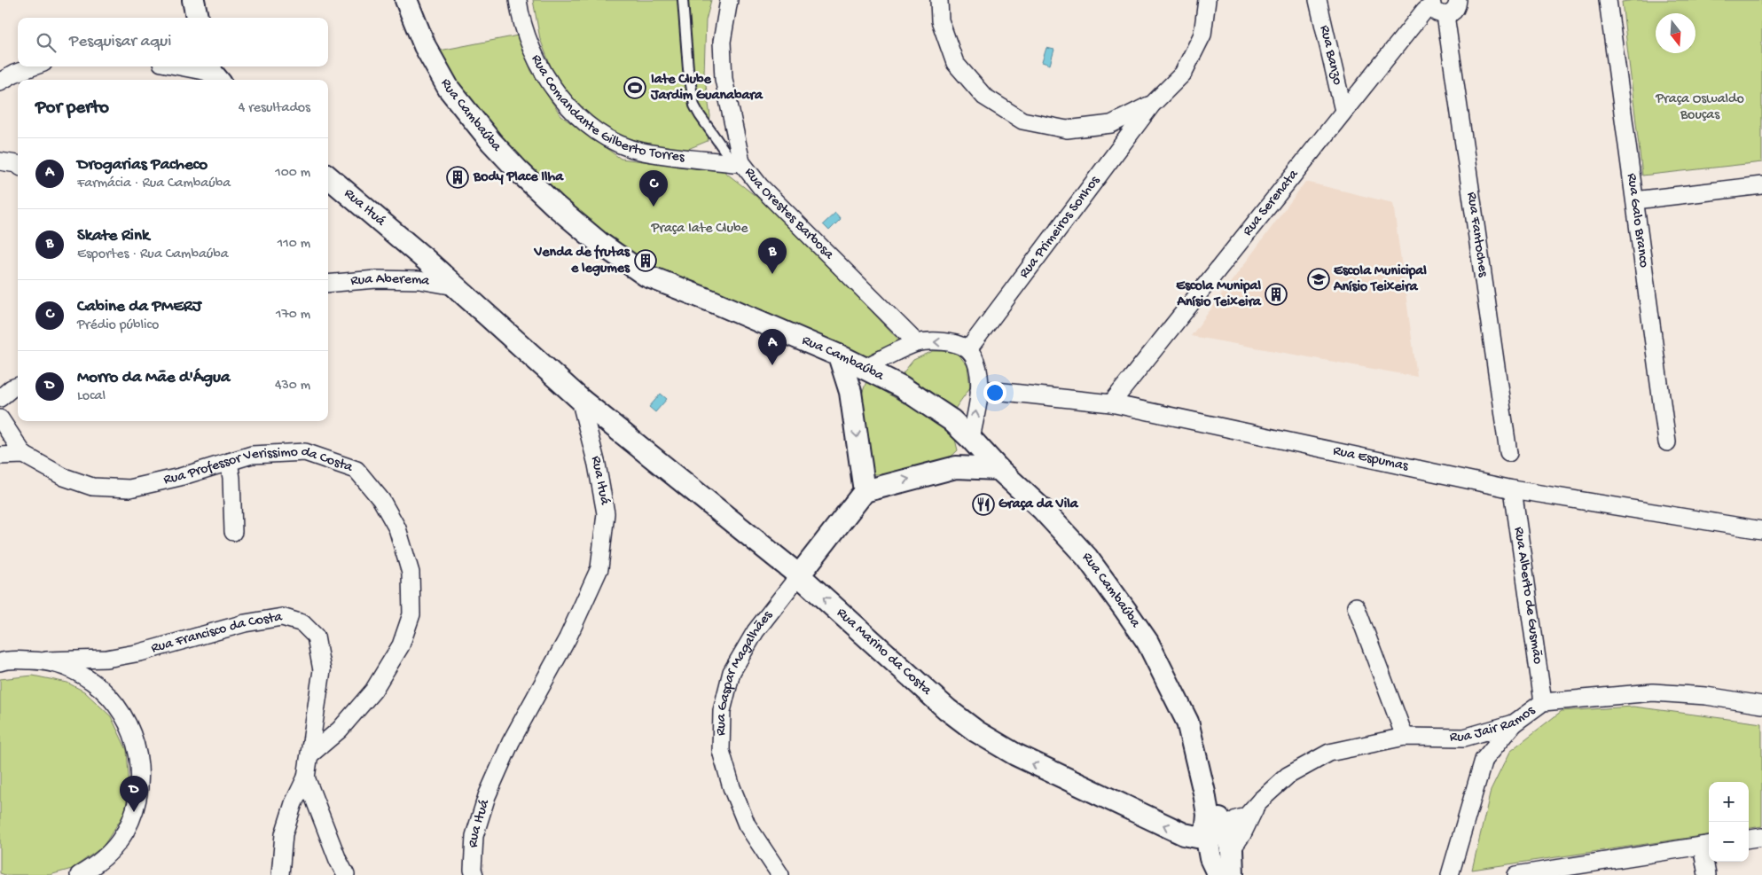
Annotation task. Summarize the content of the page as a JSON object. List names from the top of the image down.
{
  "streets": {
    "street": [
      "Rua Banzo",
      "Rua Comandante Gilberto Torres",
      "Rua Cambaúba",
      "Rua Serenata",
      "Rua Ituá",
      "Rua Orestes Barbosa",
      "Rua Galo Branco",
      "Rua Primeiros Sonhos",
      "Rua Fantoches",
      "Rua Aberema",
      "Rua Espumas",
      "Rua Professor Verissimo da Costa",
      "Rua Alberto de Gusmão",
      "Rua Francisco da Costa",
      "Rua Marino da Costa",
      "Rua Gaspar Magalhães",
      "Rua Jair Ramos"
    ]
  },
  "crossings": [
    ["Rua Banzo", "Rua Serenata"],
    ["Rua Comandante Gilberto Torres", "Rua Orestes Barbosa"],
    ["Rua Cambaúba", "Rua Marino da Costa"],
    ["Rua Cambaúba", "Rua Jair Ramos"],
    ["Rua Serenata", "Rua Espumas"],
    ["Rua Ituá", "Rua Aberema"],
    ["Rua Ituá", "Rua Marino da Costa"],
    ["Rua Espumas", "Rua Alberto de Gusmão"],
    ["Rua Professor Verissimo da Costa", "Rua Francisco da Costa"],
    ["Rua Alberto de Gusmão", "Rua Jair Ramos"],
    ["Rua Marino da Costa", "Rua Gaspar Magalhães"],
    ["Rua Marino da Costa", "Rua Jair Ramos"]
  ],
  "one_way": ["Rua Marino da Costa"],
  "parks": ["Praça Oswaldo Bouças", "Praça Iate Clube"],
  "places": {
    "sports": ["Iate Clube Jardim Guanabara"],
    "building": ["Body Place Ilha", "Venda de frutas e legumes", "Escola Munipal Anísio Teixeira"],
    "school or university": ["Escola Municipal Anísio Teixeira"],
    "restaurant": ["Graça da Vila"]
  },
  "north": "bottom",
  "page": {
    "search": "Pesquisar aqui",
    "heading": ["Por perto", "4 resultados"],
    "list": [
      {
        "mark": "A",
        "name": "Drogarias Pacheco",
        "note": "Farmácia · Rua Cambaúba",
        "value": "100 m"
      },
      {
        "mark": "B",
        "name": "Skate Rink",
        "note": "Esportes · Rua Cambaúba",
        "value": "110 m"
      },
      {
        "mark": "C",
        "name": "Cabine da PMERJ",
        "note": "Prédio público",
        "value": "170 m"
      },
      {
        "mark": "D",
        "name": "Morro da Mãe d'Água",
        "note": "Local",
        "value": "430 m"
      }
    ],
    "pins": [
      "C",
      "B",
      "A",
      "D"
    ],
    "map_buttons": ["+", "−"]
  }
}
